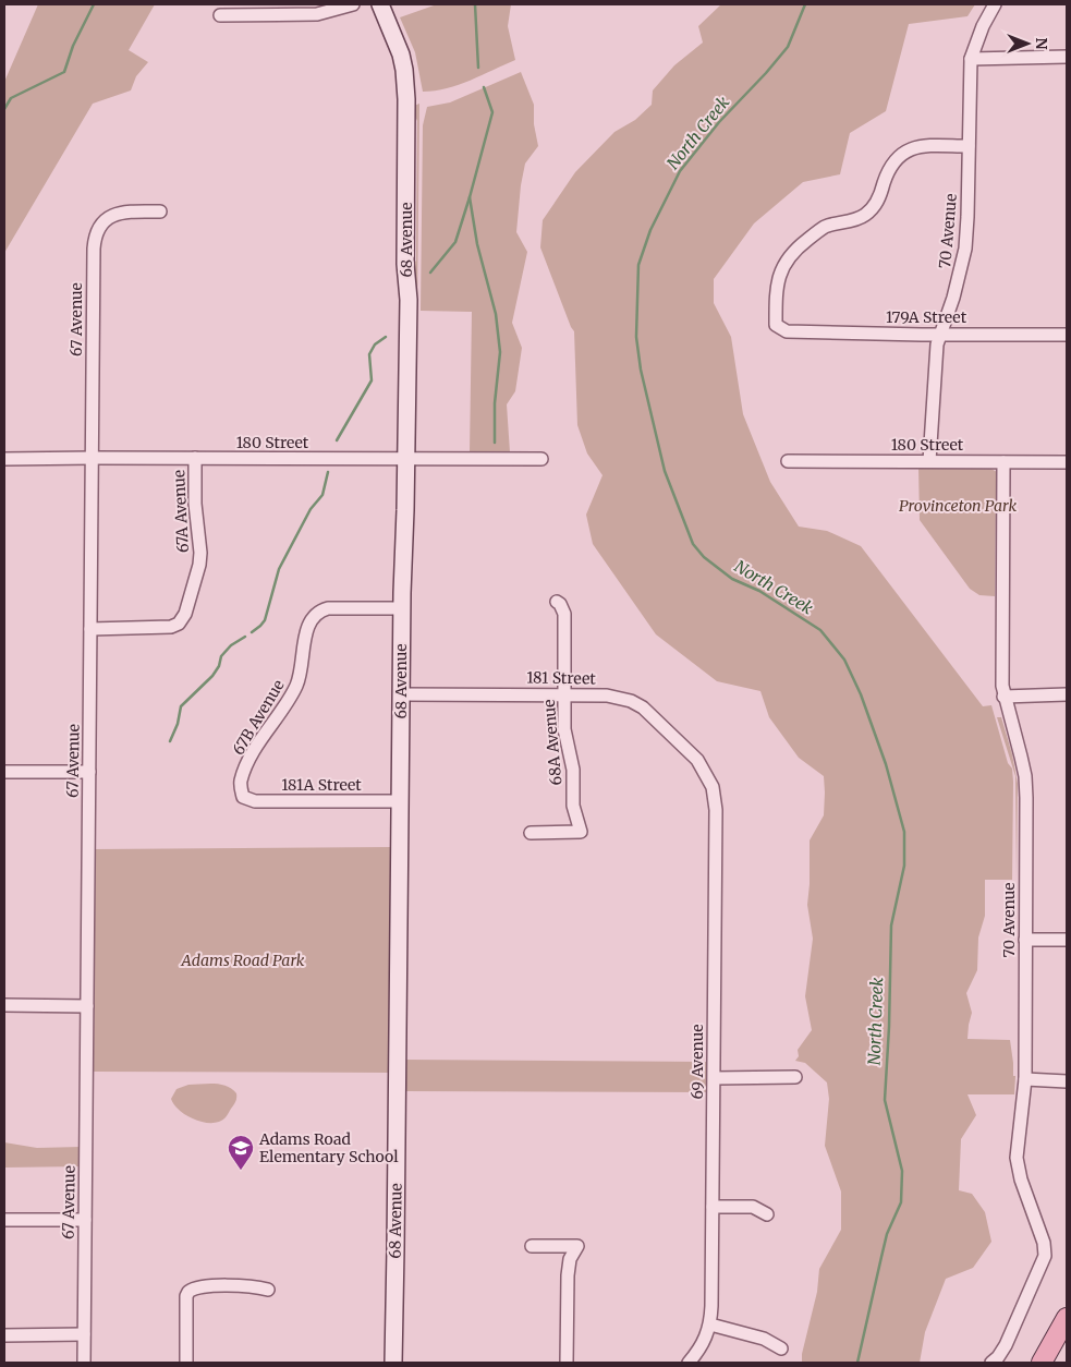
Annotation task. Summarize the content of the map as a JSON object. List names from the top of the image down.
{
  "streets": {
    "street": [
      "70 Avenue",
      "68 Avenue",
      "179A Street",
      "67 Avenue",
      "180 Street",
      "67A Avenue",
      "181 Street",
      "67B Avenue",
      "68A Avenue",
      "181A Street",
      "69 Avenue"
    ]
  },
  "crossings": [
    ["70 Avenue", "179A Street"],
    ["70 Avenue", "180 Street"],
    ["68 Avenue", "180 Street"],
    ["68 Avenue", "181 Street"],
    ["68 Avenue", "67B Avenue"],
    ["68 Avenue", "181A Street"],
    ["67 Avenue", "180 Street"],
    ["67 Avenue", "67A Avenue"],
    ["180 Street", "67A Avenue"],
    ["181 Street", "68A Avenue"],
    ["181 Street", "69 Avenue"],
    ["67B Avenue", "181A Street"]
  ],
  "water": ["North Creek"],
  "parks": ["Provinceton Park", "Adams Road Park"],
  "places": {
    "school or university": ["Adams Road Elementary School"]
  },
  "north": "right"
}
